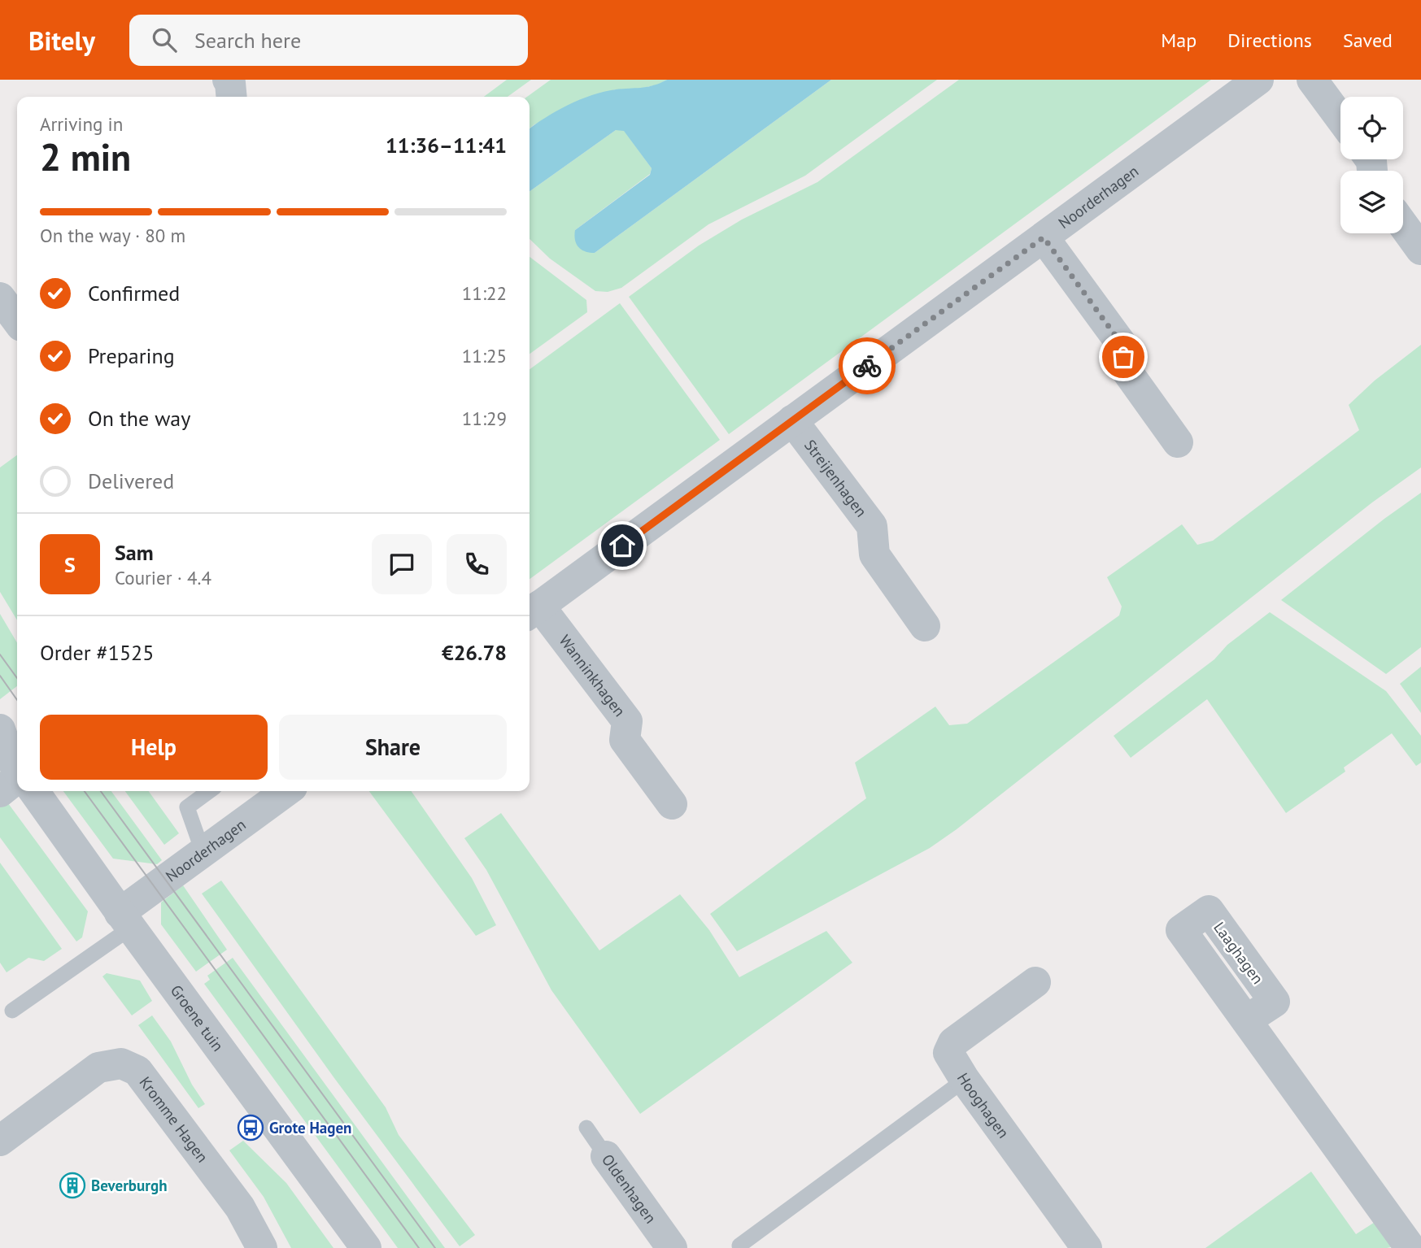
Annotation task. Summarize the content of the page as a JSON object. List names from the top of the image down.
{
  "streets": {
    "street": [
      "Noorderhagen",
      "Streijenhagen",
      "Wanninkhagen",
      "Groene tuin",
      "Hooghagen",
      "Kromme Hagen",
      "Oldenhagen"
    ]
  },
  "crossings": [
    ["Noorderhagen", "Streijenhagen"],
    ["Noorderhagen", "Wanninkhagen"],
    ["Noorderhagen", "Groene tuin"]
  ],
  "places": {
    "bus stop": ["Grote Hagen"],
    "building": ["Beverburgh"]
  },
  "page": {
    "header": "Bitely",
    "search": "Search here",
    "nav": ["Map", "Directions", "Saved"],
    "heading": ["2 min", "Arriving in", "11:36–11:41"],
    "panel": [
      "Sam",
      "Courier · 4.4",
      "Order #1525",
      "€26.78"
    ],
    "bar": "On the way · 80 m",
    "list": [
      ["Confirmed", "11:22"],
      ["Preparing", "11:25"],
      ["On the way", "11:29"],
      "Delivered"
    ],
    "round": "S",
    "buttons": ["Help", "Share"]
  }
}
